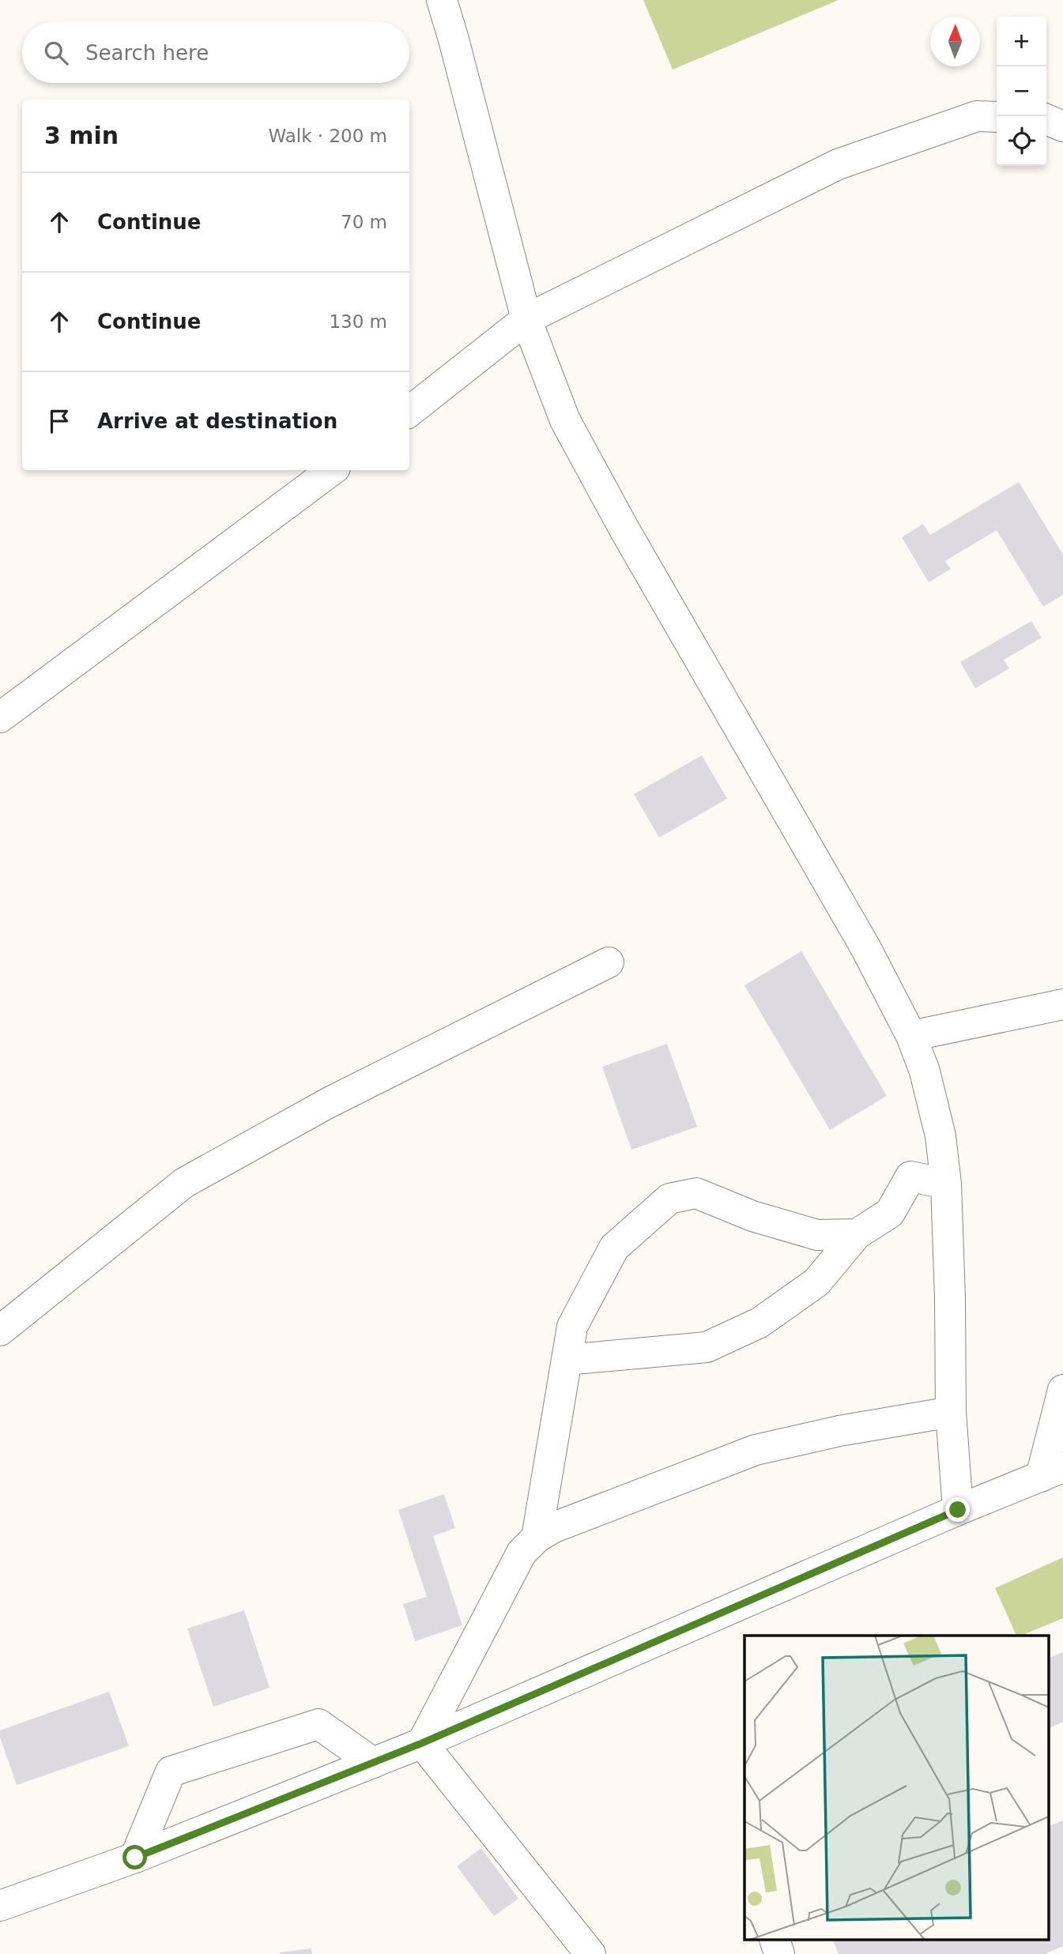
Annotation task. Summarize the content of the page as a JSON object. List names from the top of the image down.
{
  "north": "top",
  "page": {
    "map_buttons": ["+", "−"],
    "search": "Search here",
    "heading": ["3 min", "Walk · 200 m"],
    "list": [
      ["Continue", "70 m"],
      ["Continue", "130 m"],
      "Arrive at destination"
    ]
  }
}
